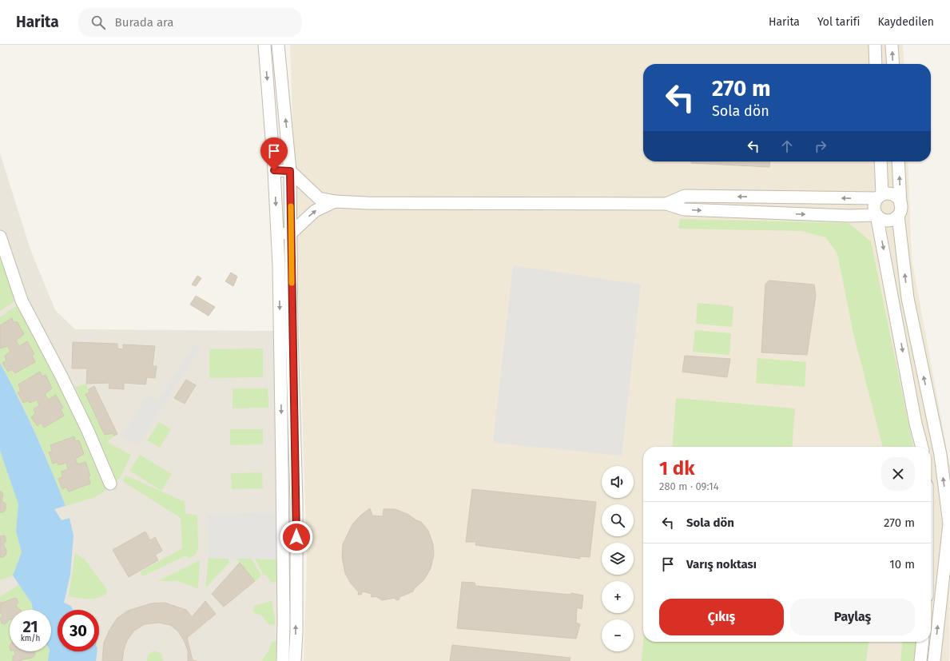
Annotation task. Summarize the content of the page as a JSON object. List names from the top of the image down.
{
  "page": {
    "header": "Harita",
    "search": "Burada ara",
    "nav": ["Harita", "Yol tarifi", "Kaydedilen"],
    "turn": ["270 m", "Sola dön"],
    "heading": ["1 dk", "280 m · 09:14"],
    "map_buttons": ["+", "−"],
    "list": [
      {
        "name": "Sola dön",
        "value": "270 m"
      },
      {
        "name": "Varış noktası",
        "value": "10 m"
      }
    ],
    "buttons": ["Çıkış", "Paylaş"],
    "speed": "21 km/h",
    "limit": "30"
  }
}
